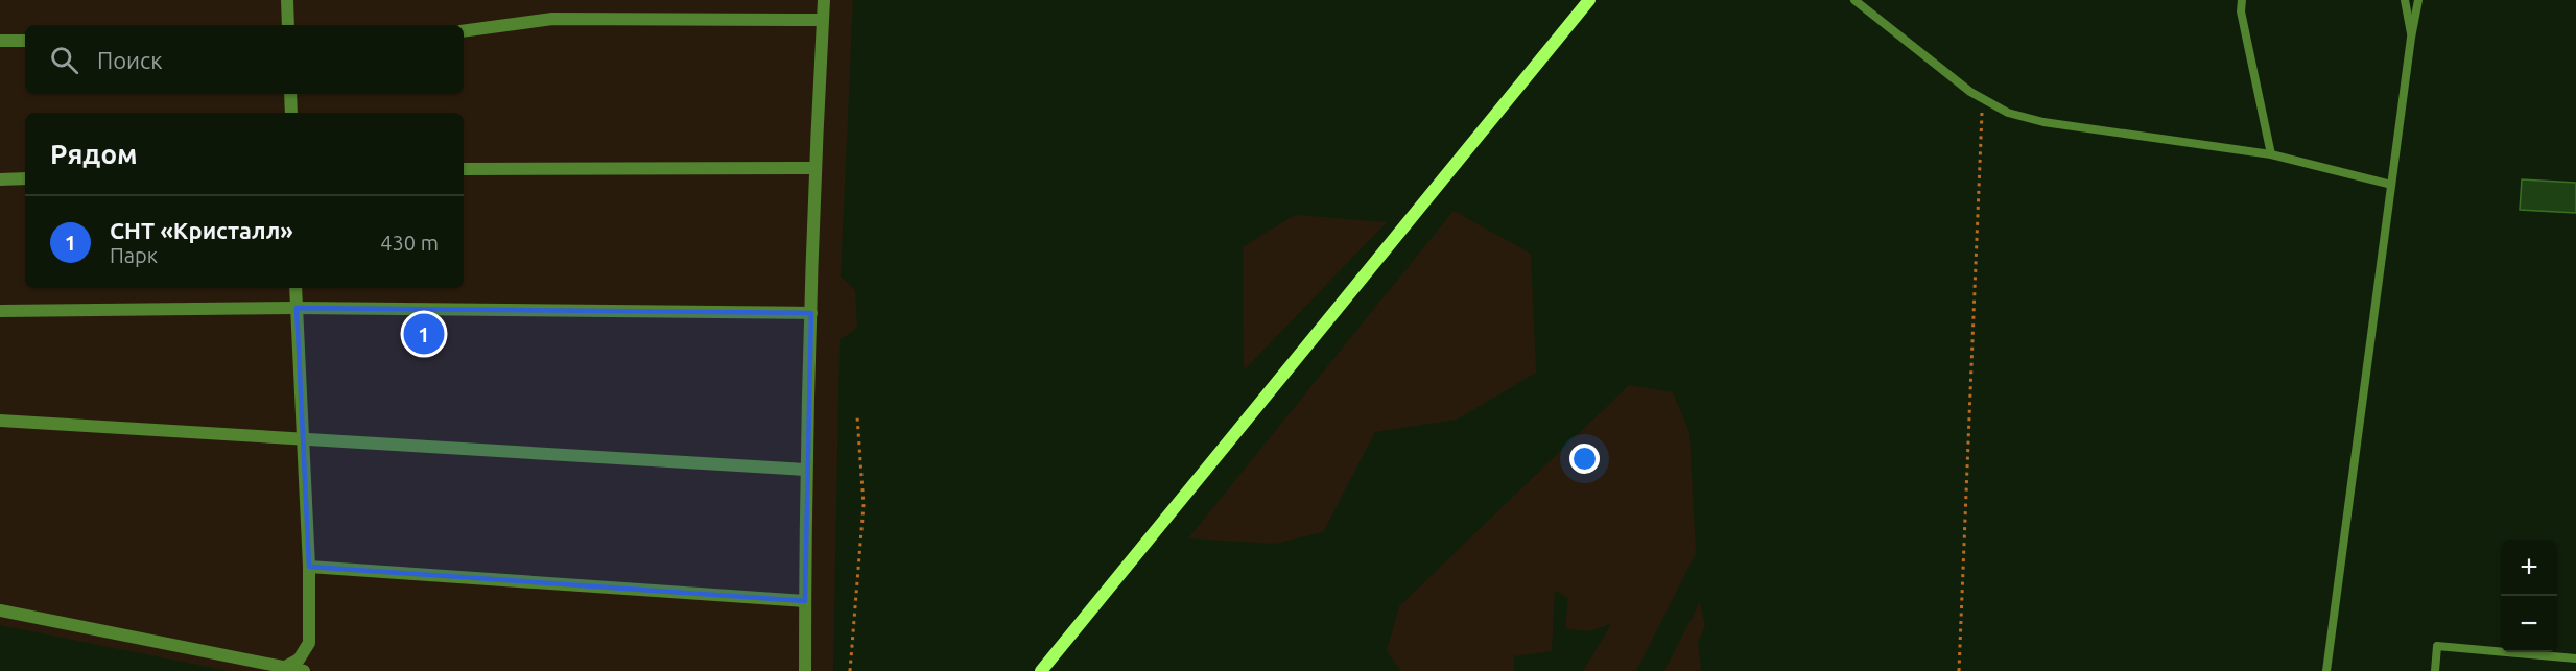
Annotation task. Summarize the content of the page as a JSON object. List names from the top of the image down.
{
  "page": {
    "search": "Поиск",
    "heading": "Рядом",
    "list": [
      {
        "mark": "1",
        "name": "СНТ «Кристалл»",
        "note": "Парк",
        "value": "430 m"
      }
    ],
    "pins": "1",
    "map_buttons": ["+", "−"]
  }
}
